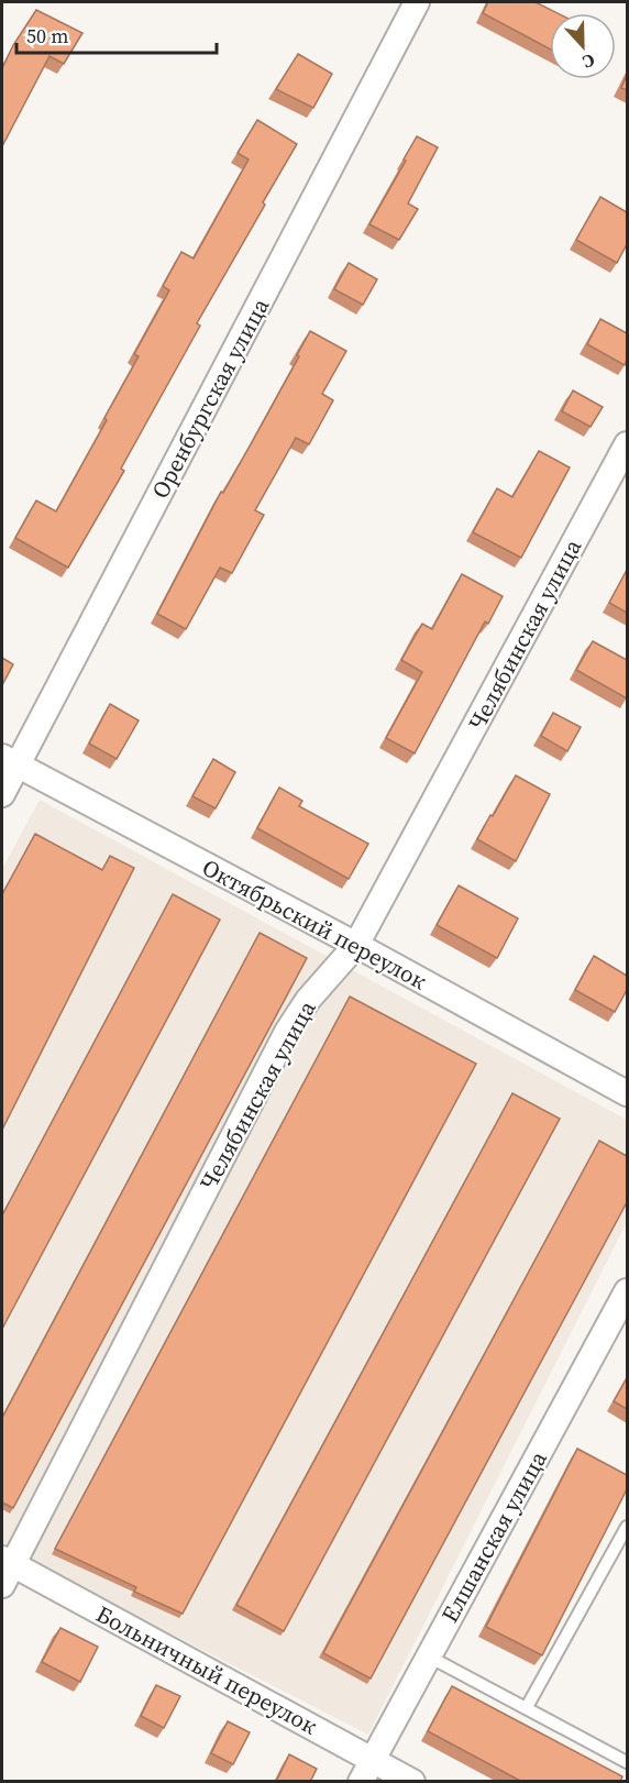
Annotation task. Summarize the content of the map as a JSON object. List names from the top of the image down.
{
  "streets": {
    "street": [
      "Оренбургская улица",
      "Челябинская улица",
      "Октябрьский переулок",
      "Елшанская улица",
      "Больничный переулок"
    ]
  },
  "crossings": [
    ["Оренбургская улица", "Октябрьский переулок"],
    ["Челябинская улица", "Октябрьский переулок"],
    ["Челябинская улица", "Больничный переулок"],
    ["Елшанская улица", "Больничный переулок"]
  ],
  "scale_bar": "50 m",
  "north": "bottom"
}
